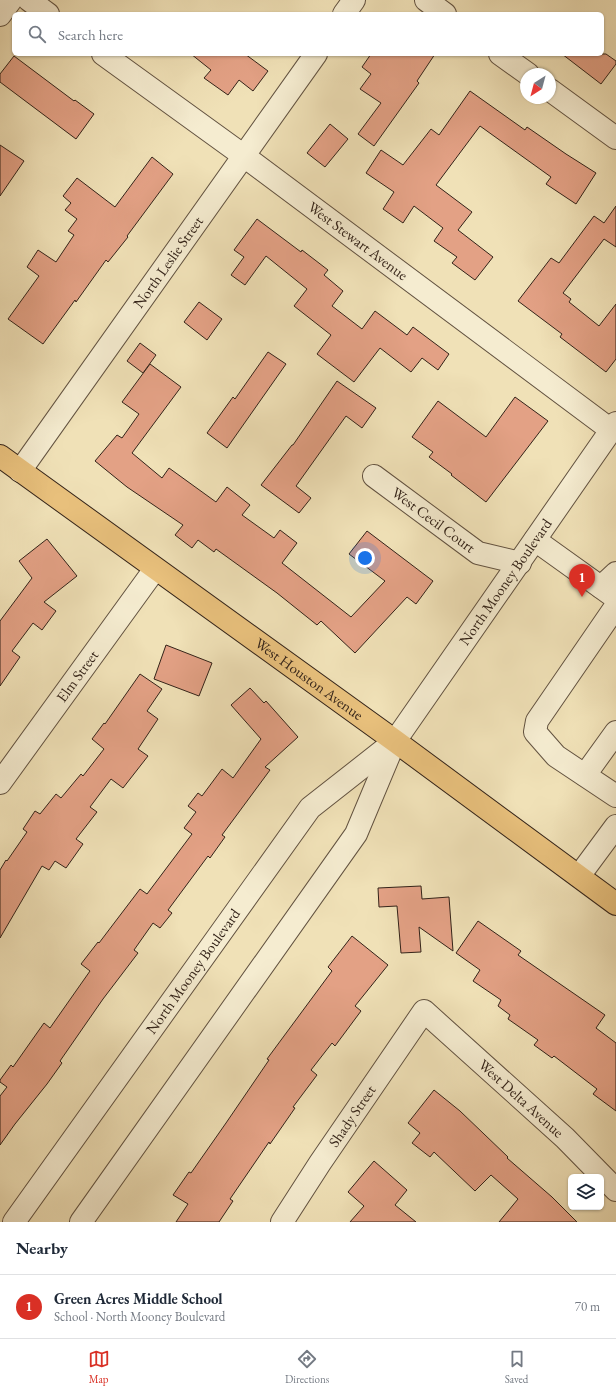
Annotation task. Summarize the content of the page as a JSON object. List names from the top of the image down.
{
  "streets": {
    "main road": ["West Houston Avenue"],
    "street": [
      "West Stewart Avenue",
      "North Leslie Street",
      "West Cecil Court",
      "North Mooney Boulevard",
      "Elm Street",
      "West Delta Avenue",
      "Shady Street"
    ]
  },
  "crossings": [
    ["West Stewart Avenue", "North Leslie Street"],
    ["West Stewart Avenue", "North Mooney Boulevard"],
    ["North Leslie Street", "West Houston Avenue"],
    ["West Cecil Court", "North Mooney Boulevard"],
    ["North Mooney Boulevard", "West Houston Avenue"],
    ["Elm Street", "West Houston Avenue"],
    ["West Delta Avenue", "Shady Street"]
  ],
  "north": "bottom left",
  "page": {
    "search": "Search here",
    "pins": "1",
    "heading": "Nearby",
    "list": [
      {
        "mark": "1",
        "name": "Green Acres Middle School",
        "note": "School · North Mooney Boulevard",
        "value": "70 m"
      }
    ],
    "nav": ["Map", "Directions", "Saved"]
  }
}
